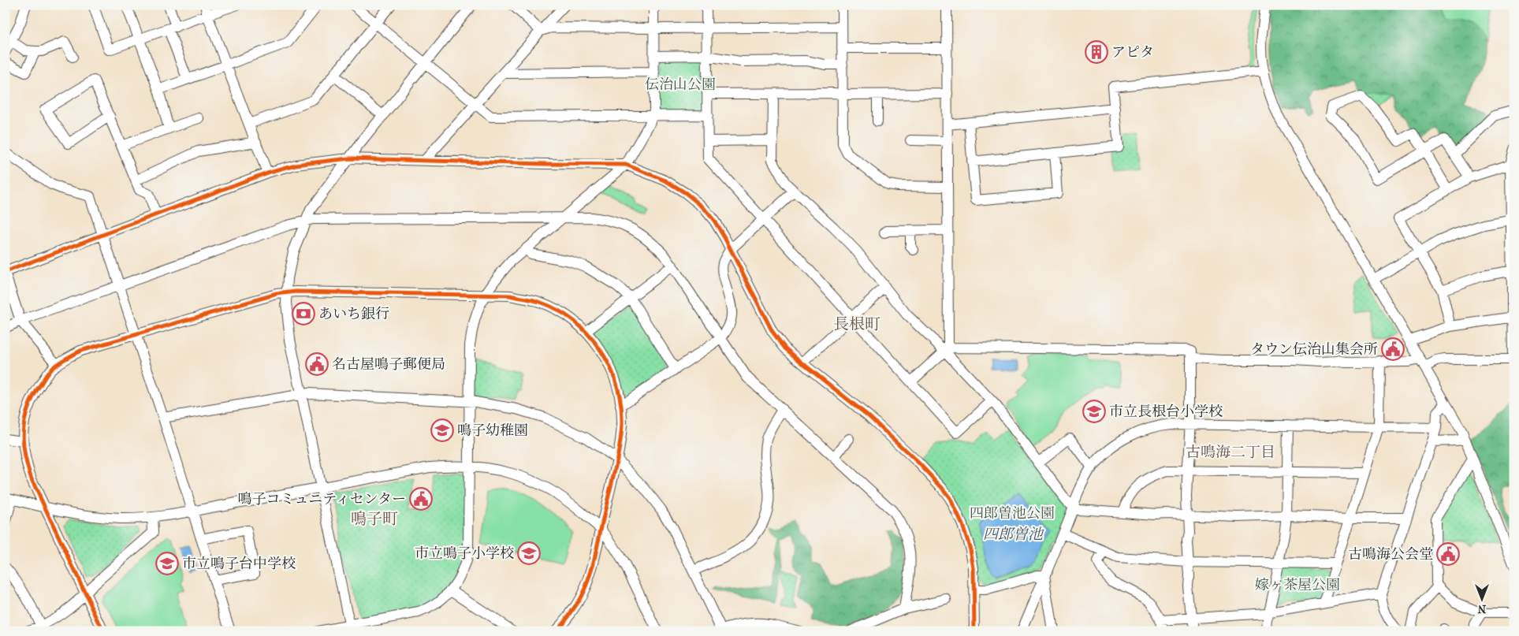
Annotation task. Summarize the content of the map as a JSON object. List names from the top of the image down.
{
  "districts": ["長根町", "古鳴海二丁目", "鳴子町"],
  "water": ["四郎曽池"],
  "parks": ["伝治山公園", "四郎曽池公園", "嫁ヶ茶屋公園"],
  "places": {
    "building": ["アピタ"],
    "bank": ["あいち銀行"],
    "public building": [
      "タウン伝治山集会所",
      "名古屋鳴子郵便局",
      "鳴子コミュニティセンター",
      "古鳴海公会堂"
    ],
    "school or university": [
      "市立長根台小学校",
      "鳴子幼稚園",
      "市立鳴子小学校",
      "市立鳴子台中学校"
    ]
  },
  "north": "bottom"
}
